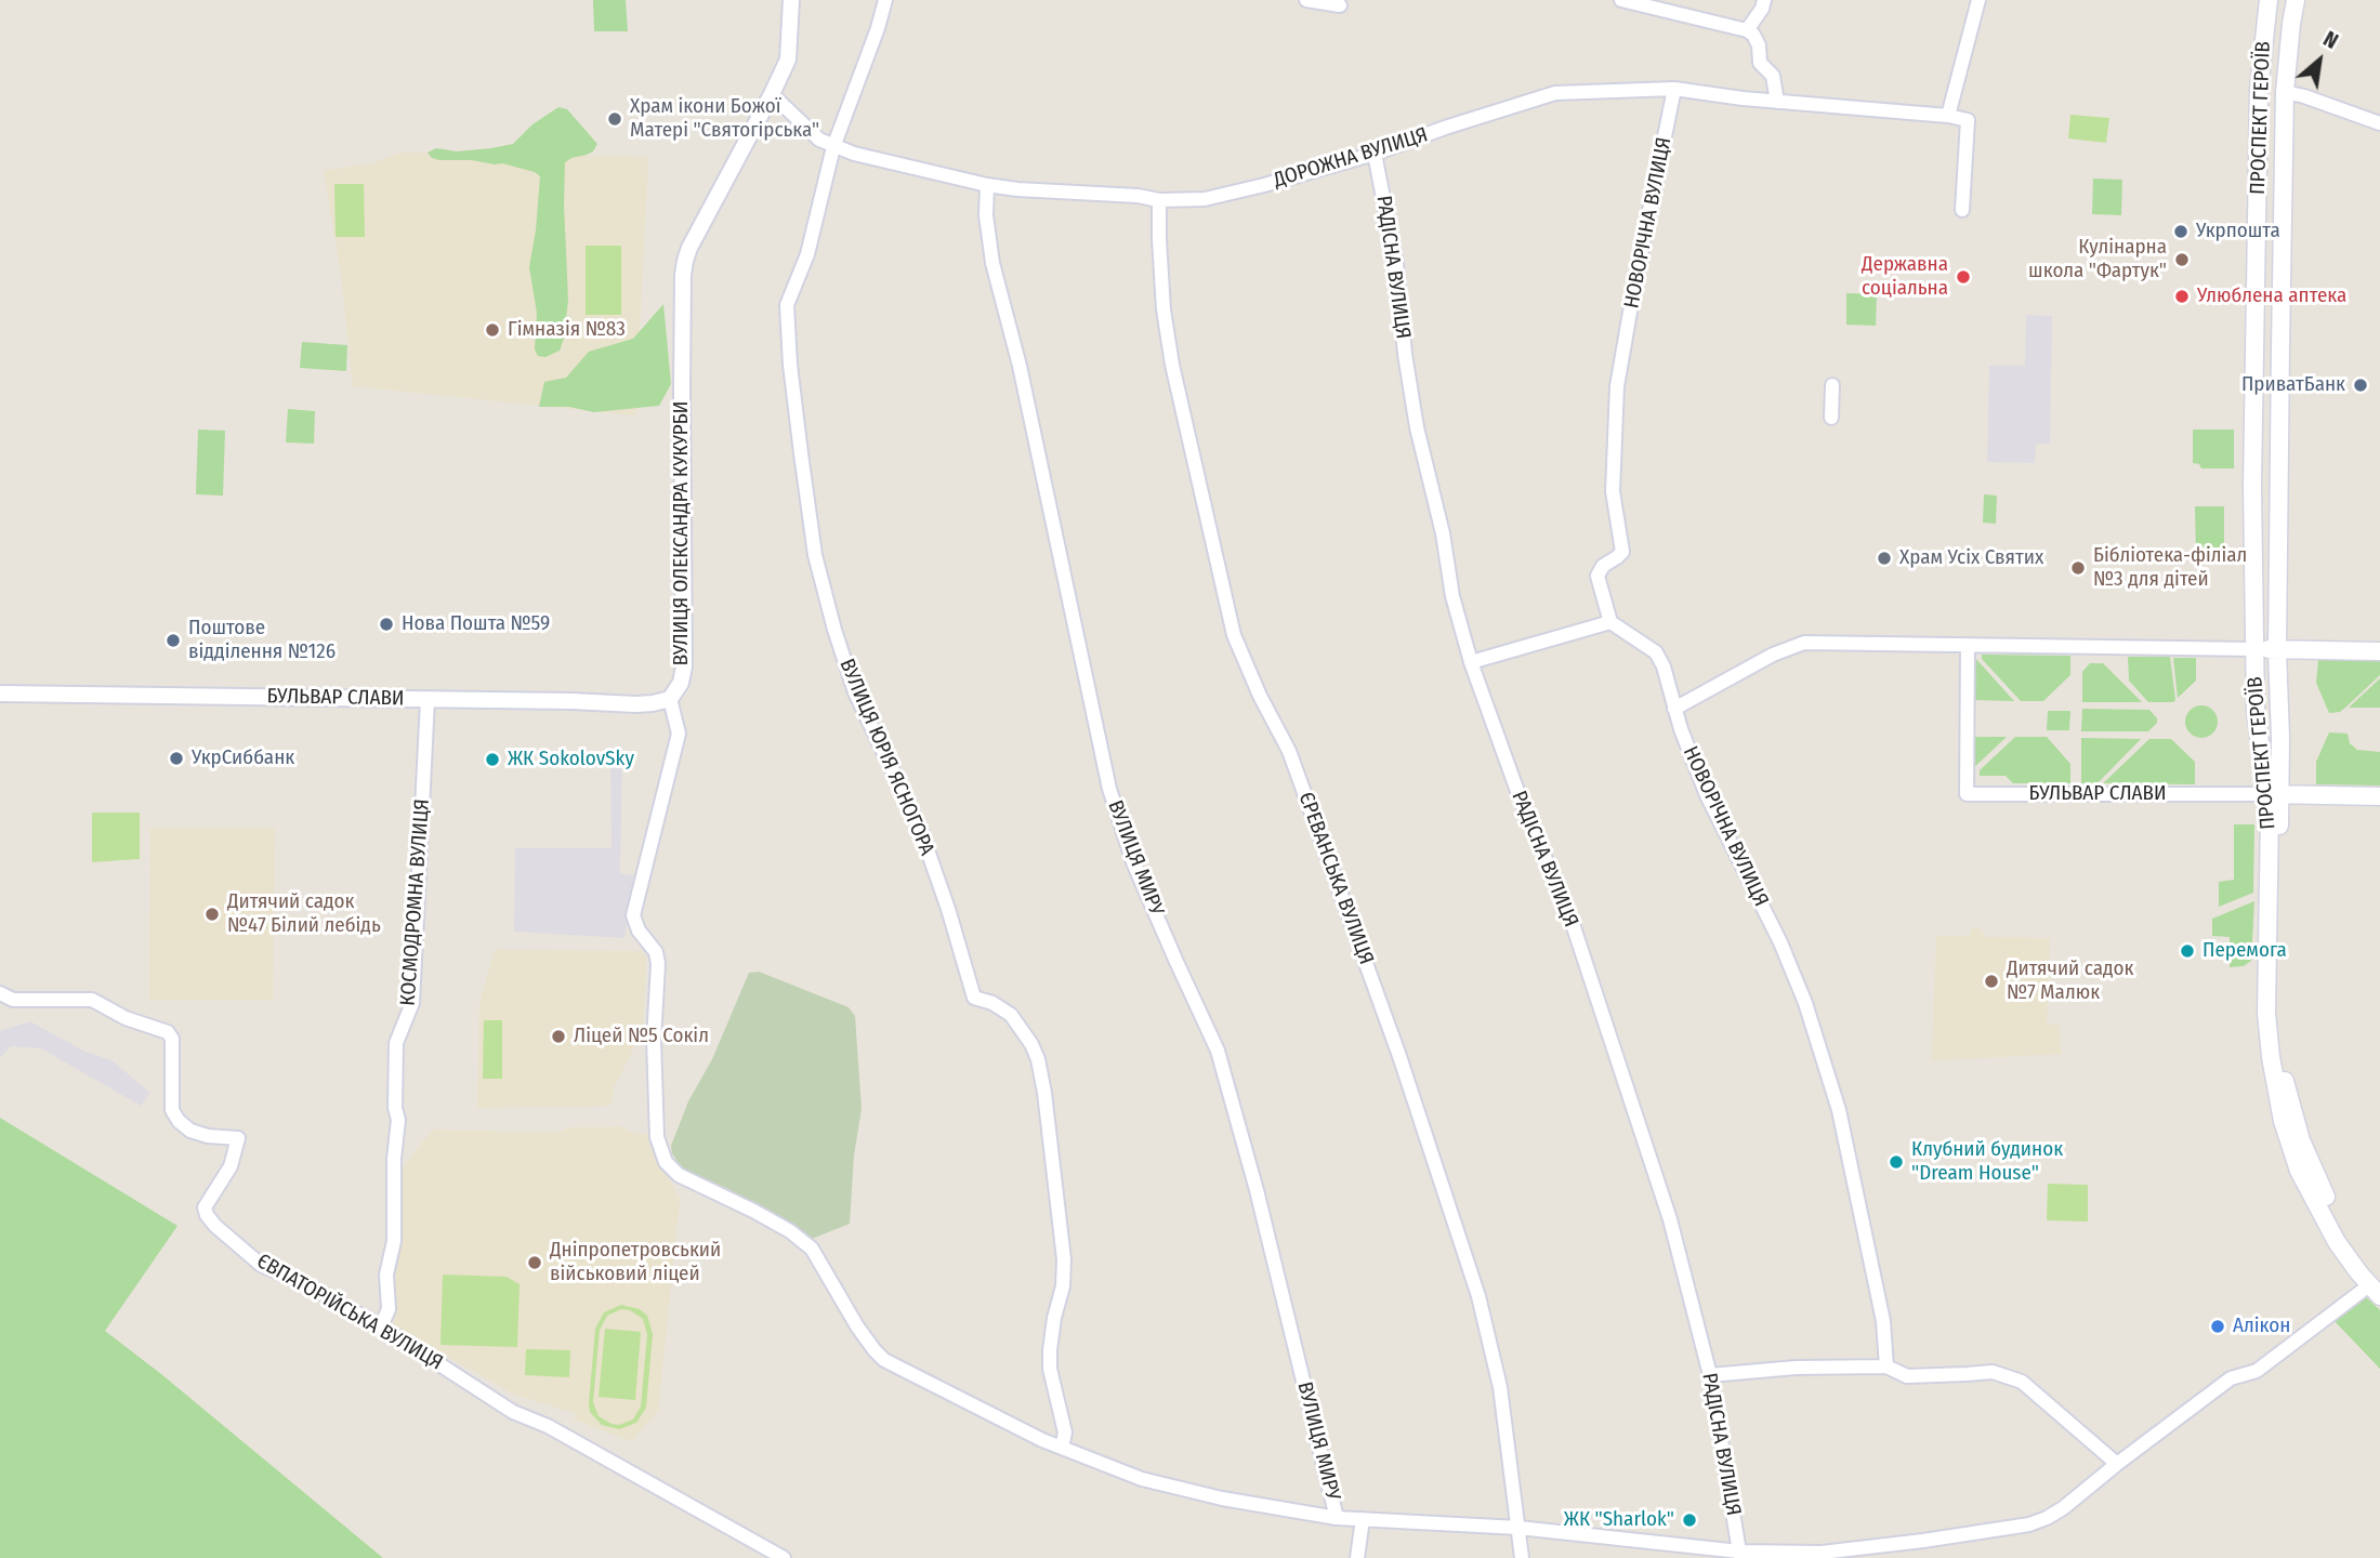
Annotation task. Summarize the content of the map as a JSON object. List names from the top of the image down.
{
  "streets": {
    "main road": ["ПРОСПЕКТ ГЕРОЇВ", "БУЛЬВАР СЛАВИ"],
    "street": [
      "ДОРОЖНА ВУЛИЦЯ",
      "НОВОРІЧНА ВУЛИЦЯ",
      "РАДІСНА ВУЛИЦЯ",
      "ВУЛИЦЯ ОЛЕКСАНДРА КУКУРБИ",
      "ВУЛИЦЯ ЮРІЯ ЯСНОГОРА",
      "ВУЛИЦЯ МИРУ",
      "ЄРЕВАНСЬКА ВУЛИЦЯ",
      "КОСМОДРОМНА ВУЛИЦЯ",
      "ЄВПАТОРІЙСЬКА ВУЛИЦЯ"
    ]
  },
  "crossings": [
    ["ПРОСПЕКТ ГЕРОЇВ", "БУЛЬВАР СЛАВИ"],
    ["ДОРОЖНА ВУЛИЦЯ", "НОВОРІЧНА ВУЛИЦЯ"],
    ["ДОРОЖНА ВУЛИЦЯ", "РАДІСНА ВУЛИЦЯ"],
    ["ДОРОЖНА ВУЛИЦЯ", "ВУЛИЦЯ ОЛЕКСАНДРА КУКУРБИ"],
    ["ДОРОЖНА ВУЛИЦЯ", "ВУЛИЦЯ ЮРІЯ ЯСНОГОРА"],
    ["ДОРОЖНА ВУЛИЦЯ", "ВУЛИЦЯ МИРУ"],
    ["ДОРОЖНА ВУЛИЦЯ", "ЄРЕВАНСЬКА ВУЛИЦЯ"],
    ["ВУЛИЦЯ ОЛЕКСАНДРА КУКУРБИ", "БУЛЬВАР СЛАВИ"],
    ["БУЛЬВАР СЛАВИ", "КОСМОДРОМНА ВУЛИЦЯ"],
    ["КОСМОДРОМНА ВУЛИЦЯ", "ЄВПАТОРІЙСЬКА ВУЛИЦЯ"]
  ],
  "places": [
    "Храм ікони Божої Матері \"Святогірська\"",
    "Укрпошта",
    "Кулінарна школа \"Фартук\"",
    "Державна соціальна",
    "Улюблена аптека",
    "Гімназія №83",
    "ПриватБанк",
    "Храм Усіх Святих",
    "Бібліотека-філіал №3 для дітей",
    "Нова Пошта №59",
    "Поштове відділення №126",
    "УкрСиббанк",
    "ЖК SokolovSky",
    "Дитячий садок №47 Білий лебідь",
    "Перемога",
    "Дитячий садок №7 Малюк",
    "Ліцей №5 Сокіл",
    "Клубний будинок \"Dream House\"",
    "Дніпропетровський військовий ліцей",
    "Алікон",
    "ЖК \"Sharlok\""
  ],
  "north": "top right"
}
